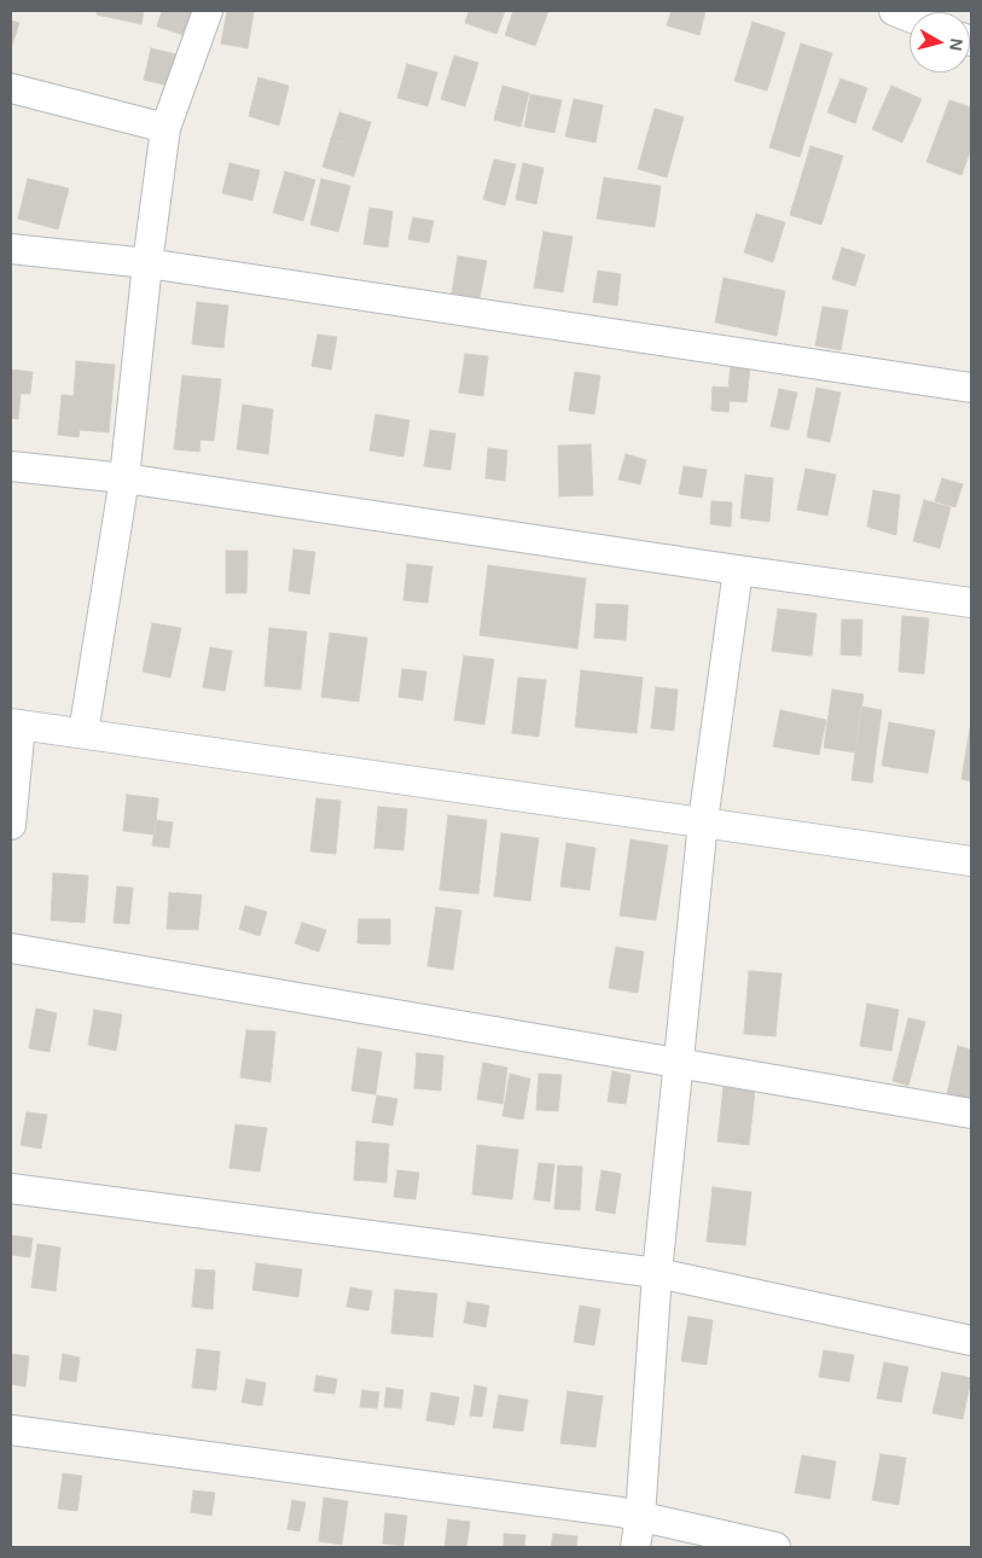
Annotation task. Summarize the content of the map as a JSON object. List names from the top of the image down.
{
  "north": "right"
}
